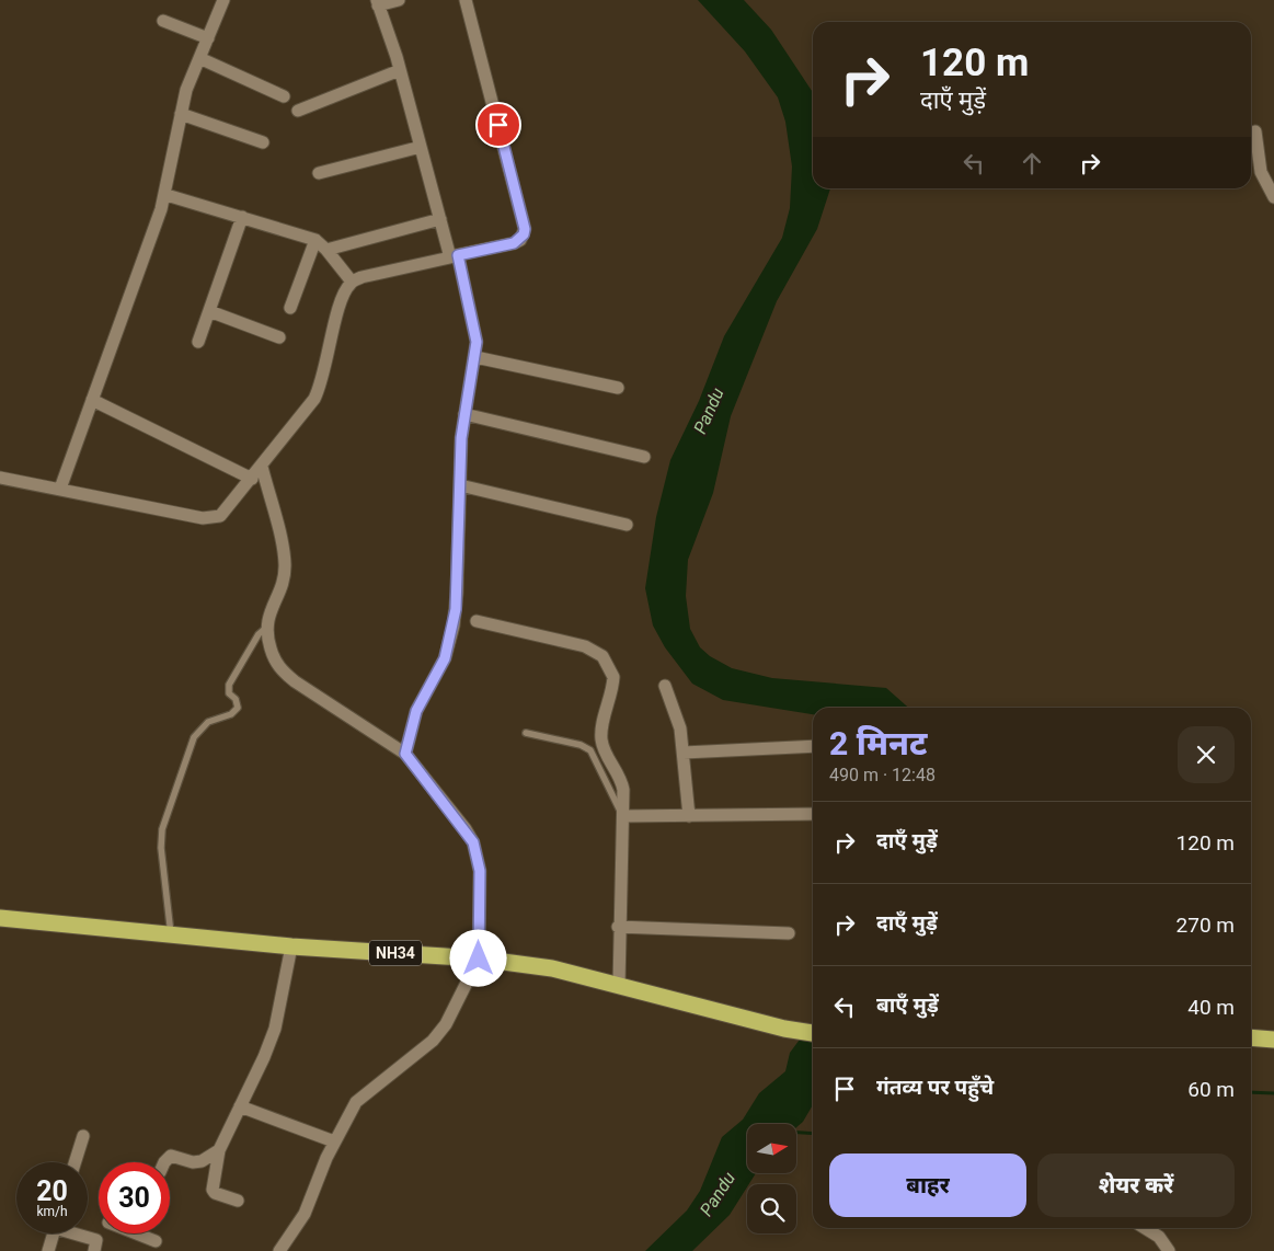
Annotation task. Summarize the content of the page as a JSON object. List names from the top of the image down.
{
  "streets": {
    "highway": ["NH34"]
  },
  "water": ["Pandu"],
  "north": "right",
  "page": {
    "turn": ["120 m", "दाएँ मुड़ें"],
    "heading": ["2 मिनट", "490 m · 12:48"],
    "list": [
      {
        "name": "दाएँ मुड़ें",
        "value": "120 m"
      },
      {
        "name": "दाएँ मुड़ें",
        "value": "270 m"
      },
      {
        "name": "बाएँ मुड़ें",
        "value": "40 m"
      },
      {
        "name": "गंतव्य पर पहुँचे",
        "value": "60 m"
      }
    ],
    "buttons": ["बाहर", "शेयर करें"],
    "speed": "20 km/h",
    "limit": "30"
  }
}
